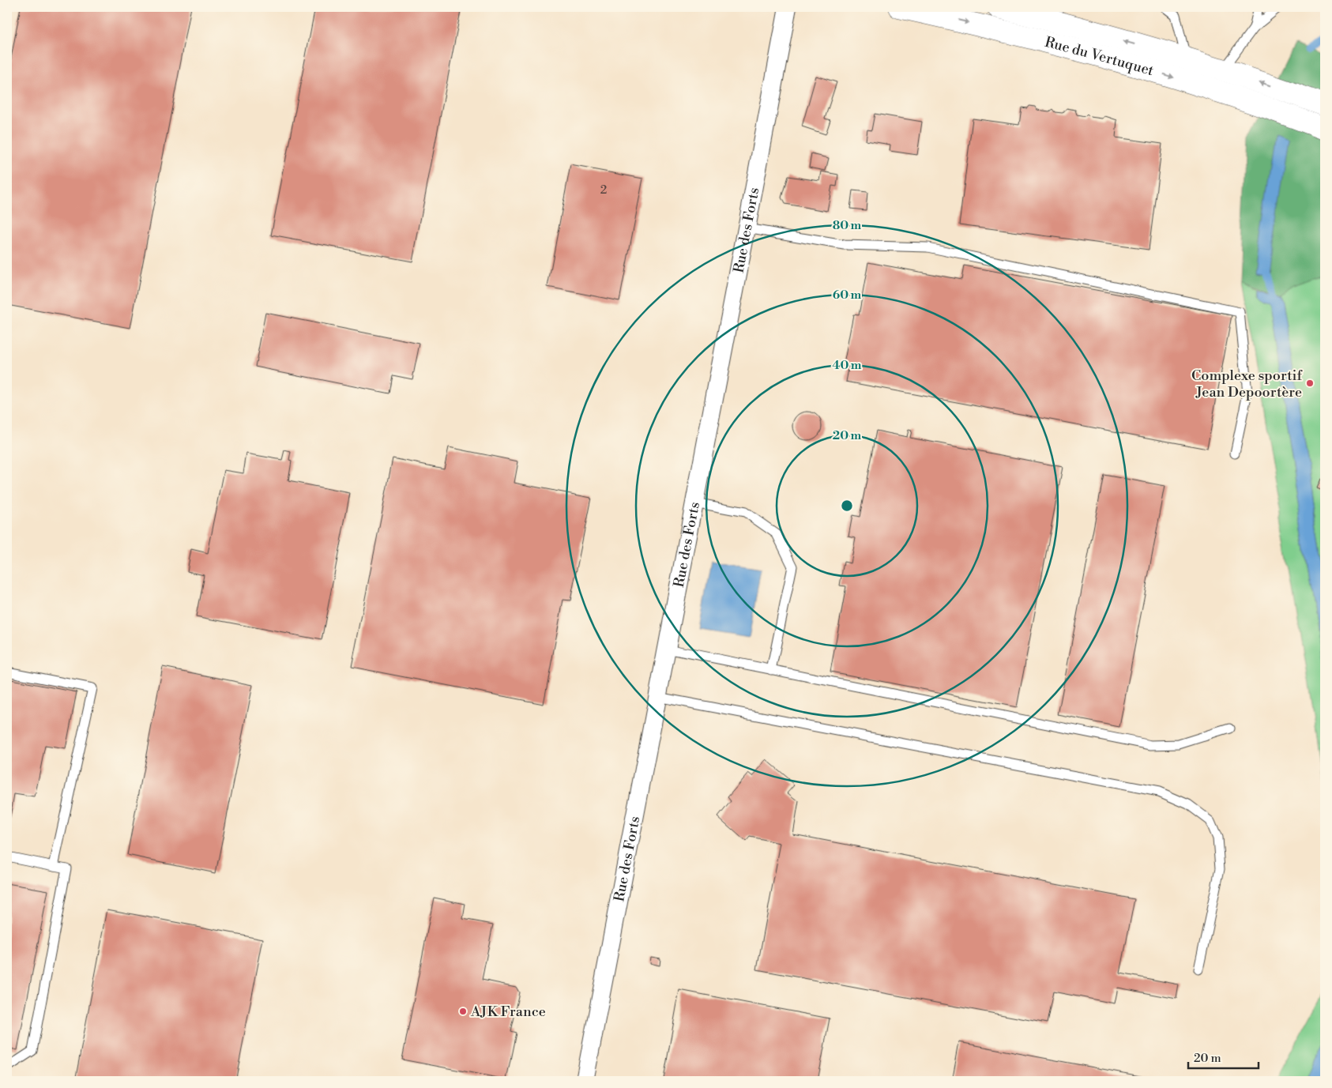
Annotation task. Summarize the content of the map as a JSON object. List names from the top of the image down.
{
  "streets": {
    "street": ["Rue du Vertuquet", "Rue des Forts"]
  },
  "places": ["Complexe sportif Jean Depoortère", "AJK France"],
  "house_numbers": ["2"],
  "scale_bar": "20 m",
  "rings": [
    "80 m",
    "60 m",
    "40 m",
    "20 m"
  ]
}
